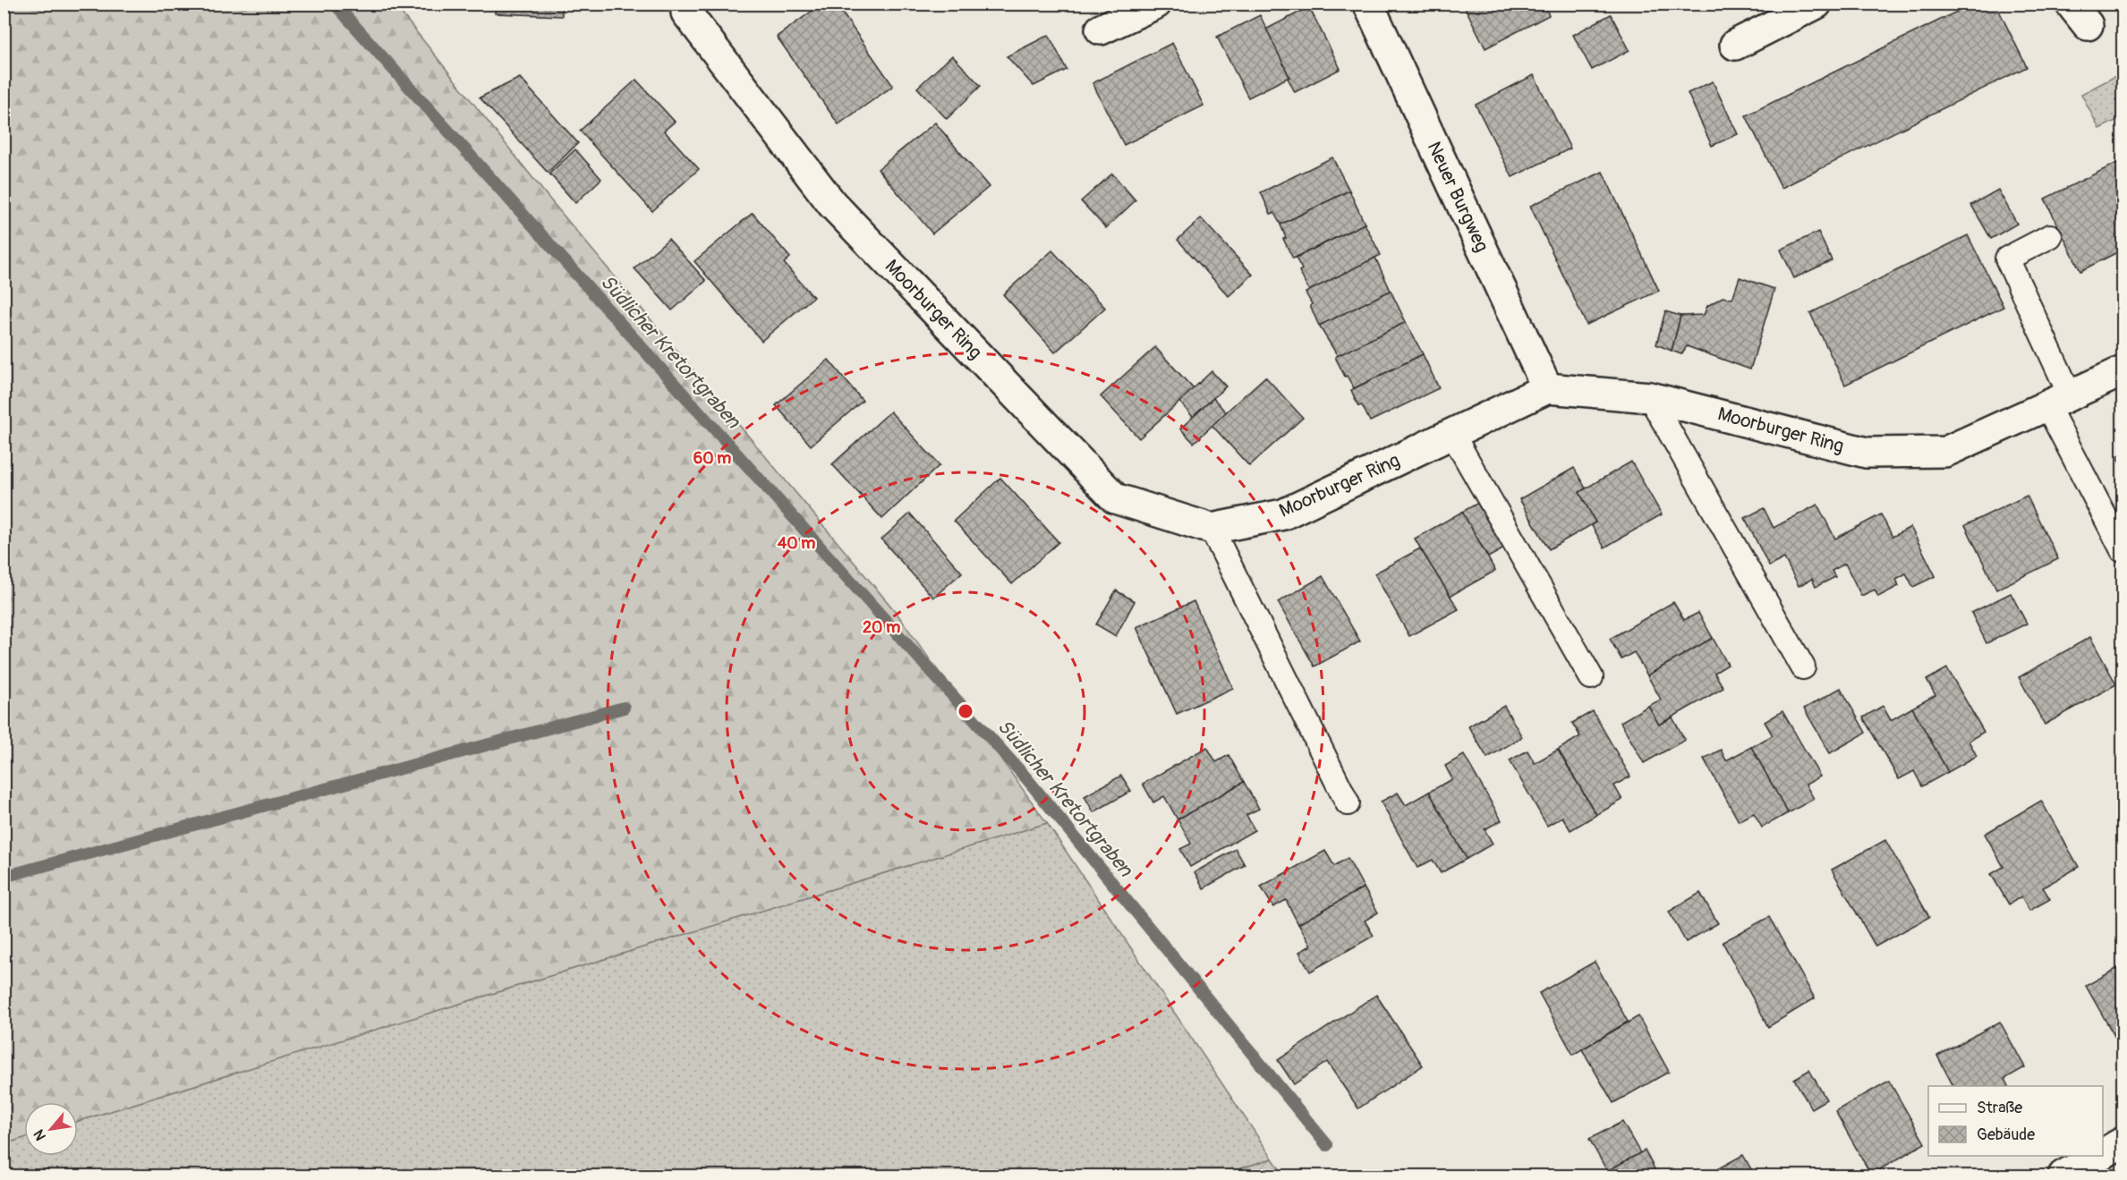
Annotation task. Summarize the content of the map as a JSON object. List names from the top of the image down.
{
  "streets": {
    "street": ["Neuer Burgweg", "Moorburger Ring"]
  },
  "crossings": [
    ["Neuer Burgweg", "Moorburger Ring"]
  ],
  "water": ["Südlicher Kretortgraben"],
  "legend": ["Straße", "Gebäude"],
  "north": "bottom left",
  "rings": ["60 m", "40 m", "20 m"]
}
